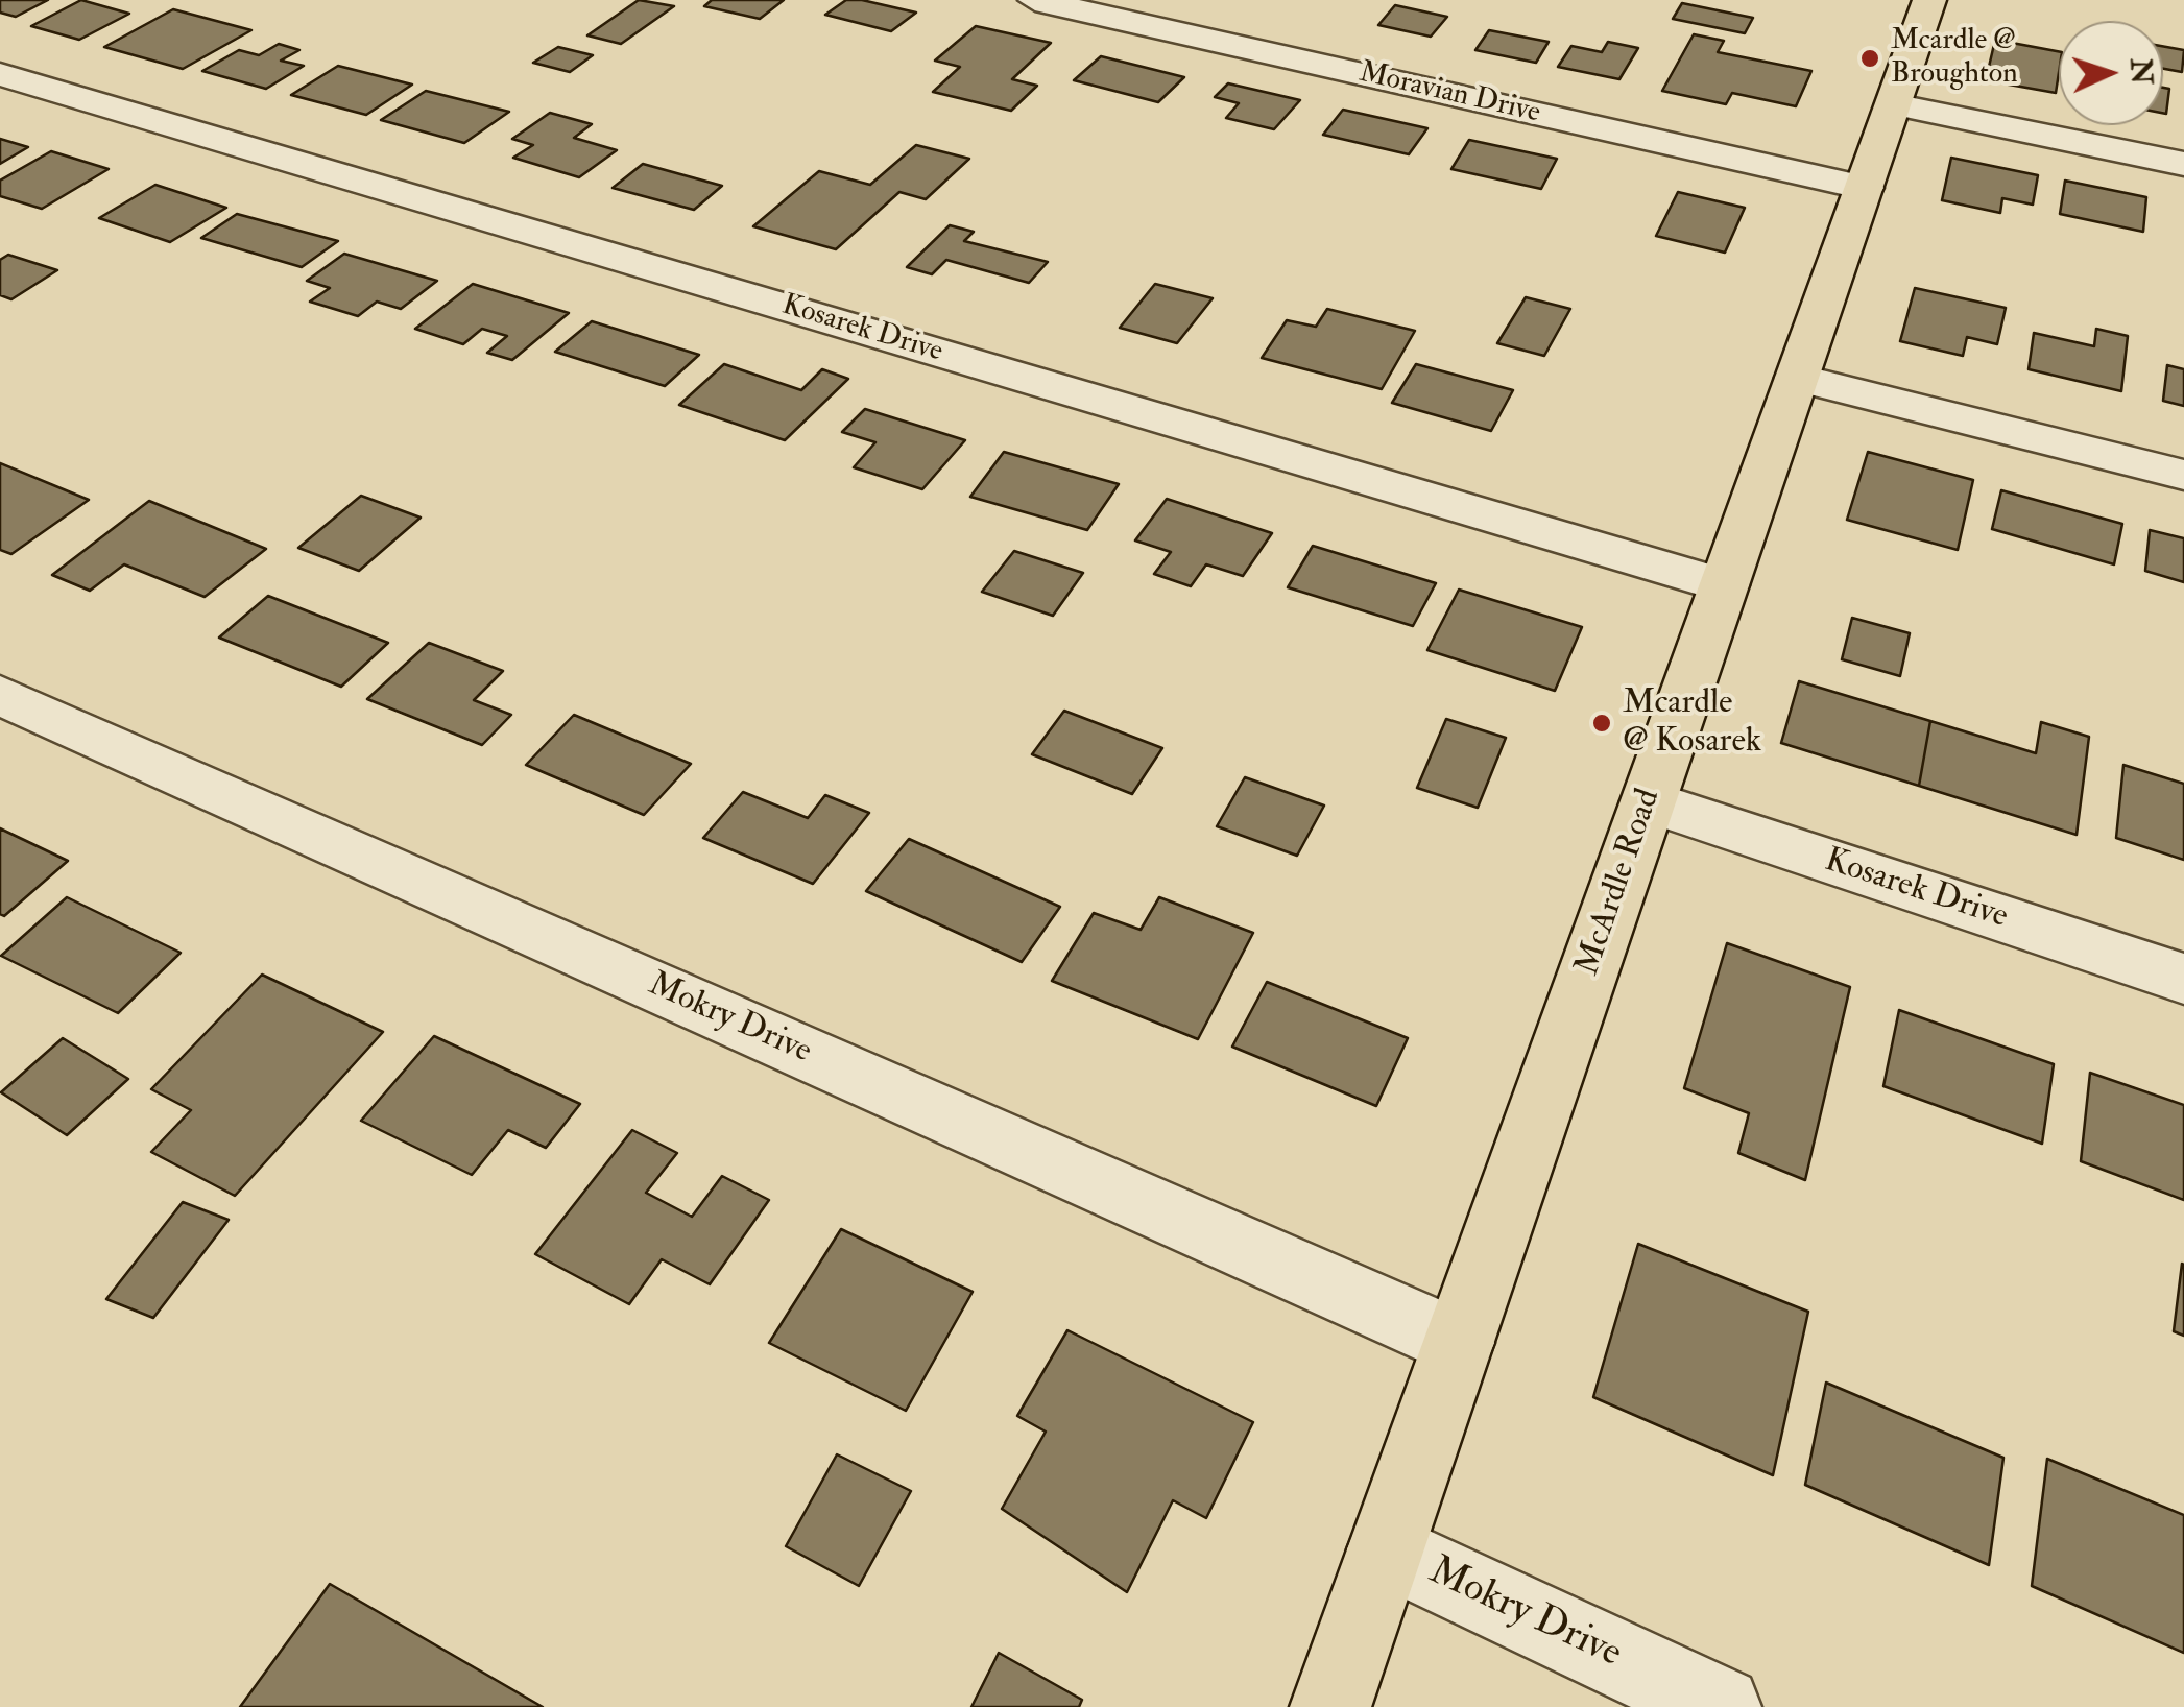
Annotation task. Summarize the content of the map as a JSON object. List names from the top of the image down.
{
  "streets": {
    "main road": ["McArdle Road"],
    "street": ["Moravian Drive", "Kosarek Drive", "Mokry Drive"]
  },
  "crossings": [
    ["Moravian Drive", "McArdle Road"],
    ["Kosarek Drive", "McArdle Road"],
    ["McArdle Road", "Mokry Drive"]
  ],
  "places": ["Mcardle @ Broughton", "Mcardle @ Kosarek"],
  "north": "right"
}
